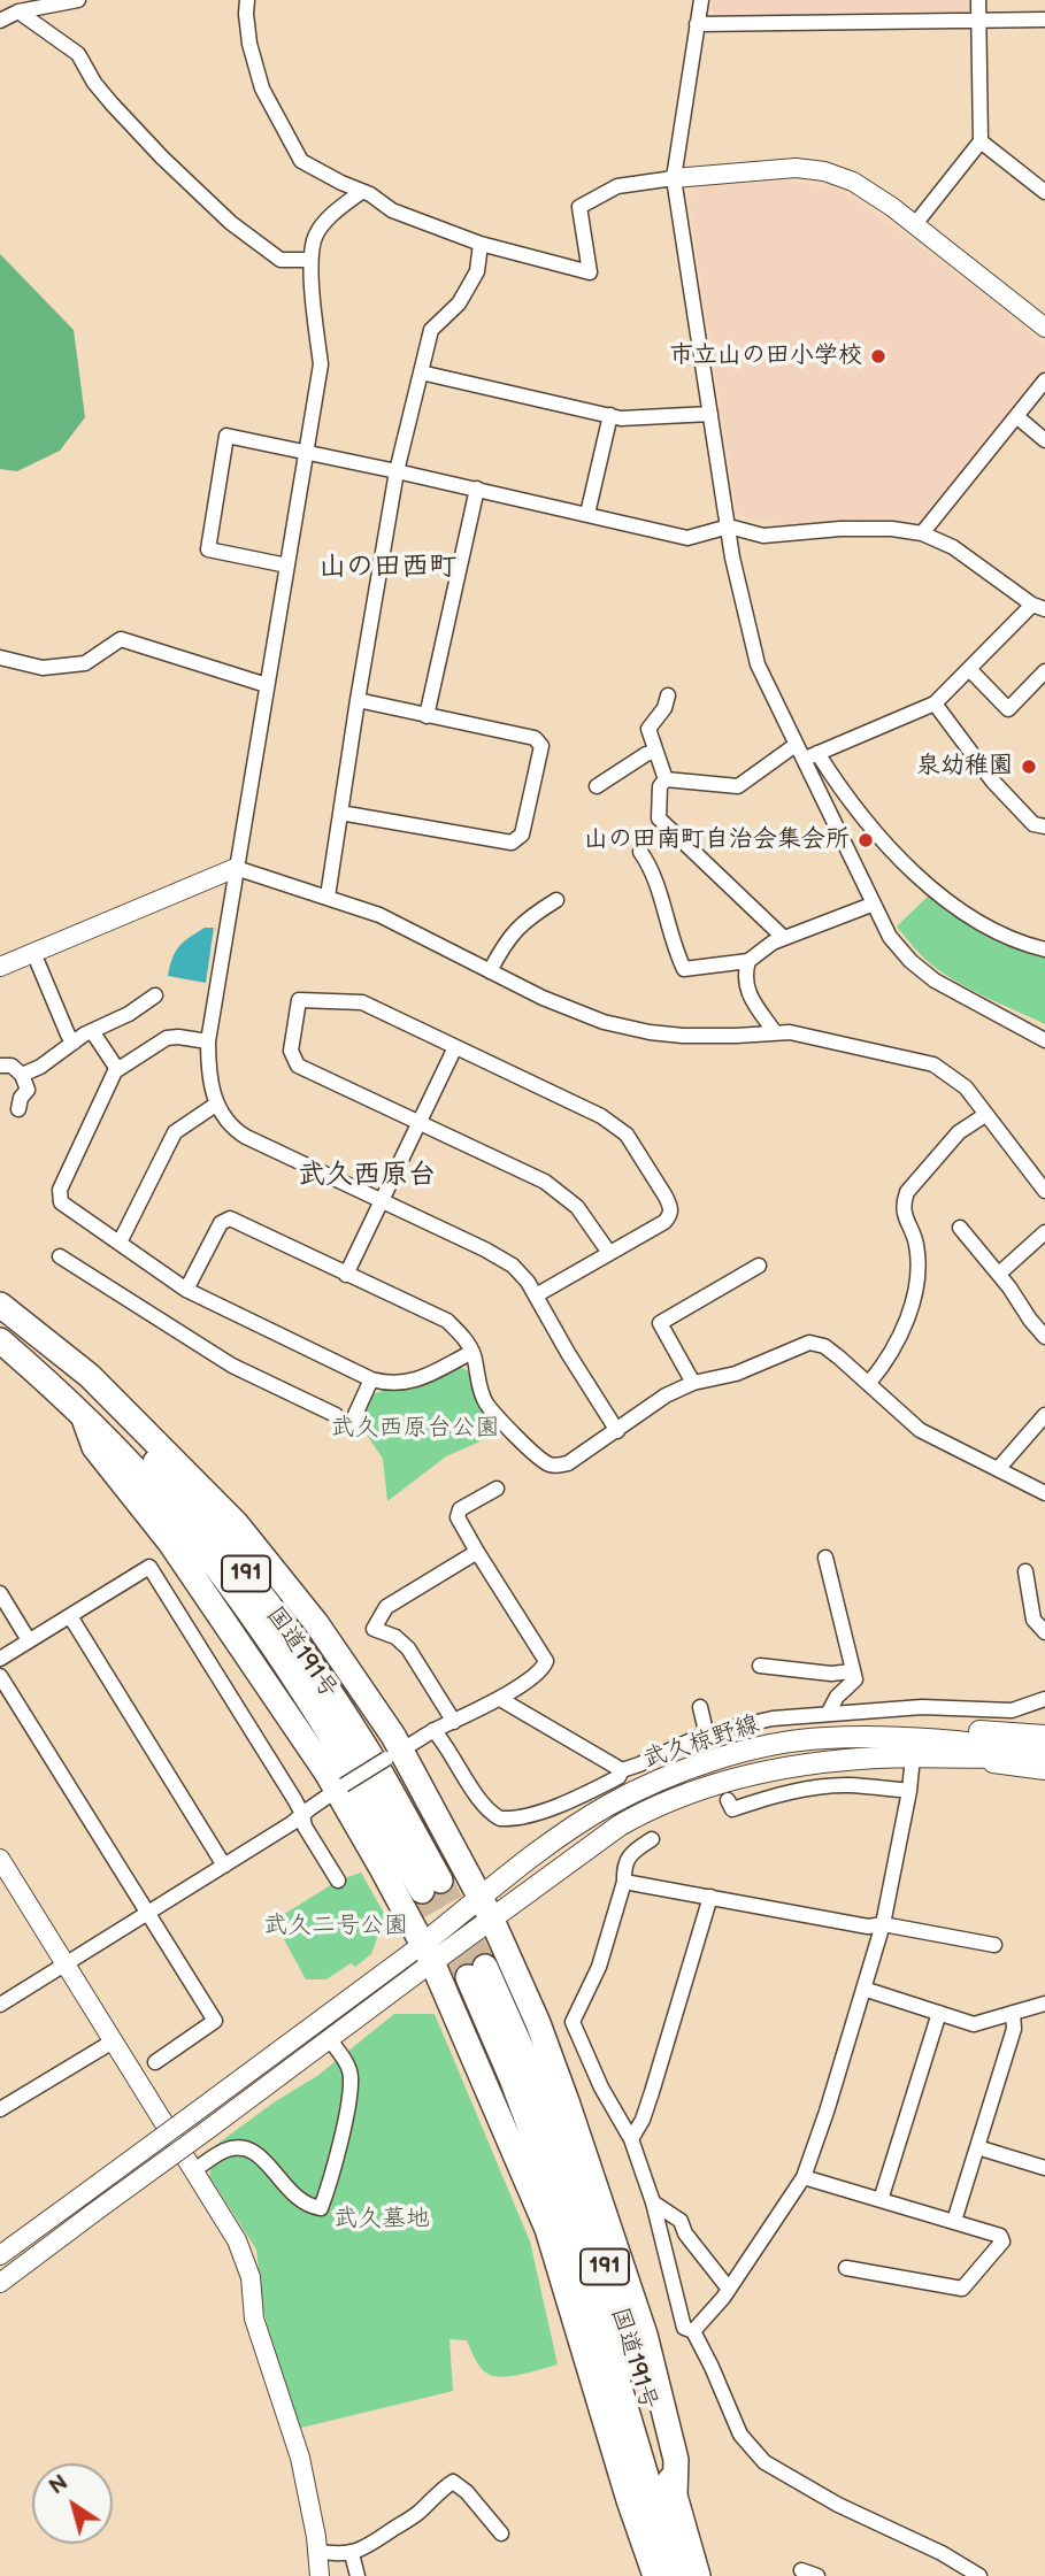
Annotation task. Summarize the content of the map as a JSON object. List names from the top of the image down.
{
  "streets": {
    "highway": ["191", "国道191号"],
    "main road": ["武久椋野線"]
  },
  "districts": ["山の田西町", "武久西原台"],
  "parks": ["武久西原台公園", "武久二号公園", "武久墓地"],
  "places": ["市立山の田小学校", "泉幼稚園", "山の田南町自治会集会所"],
  "north": "top left"
}
